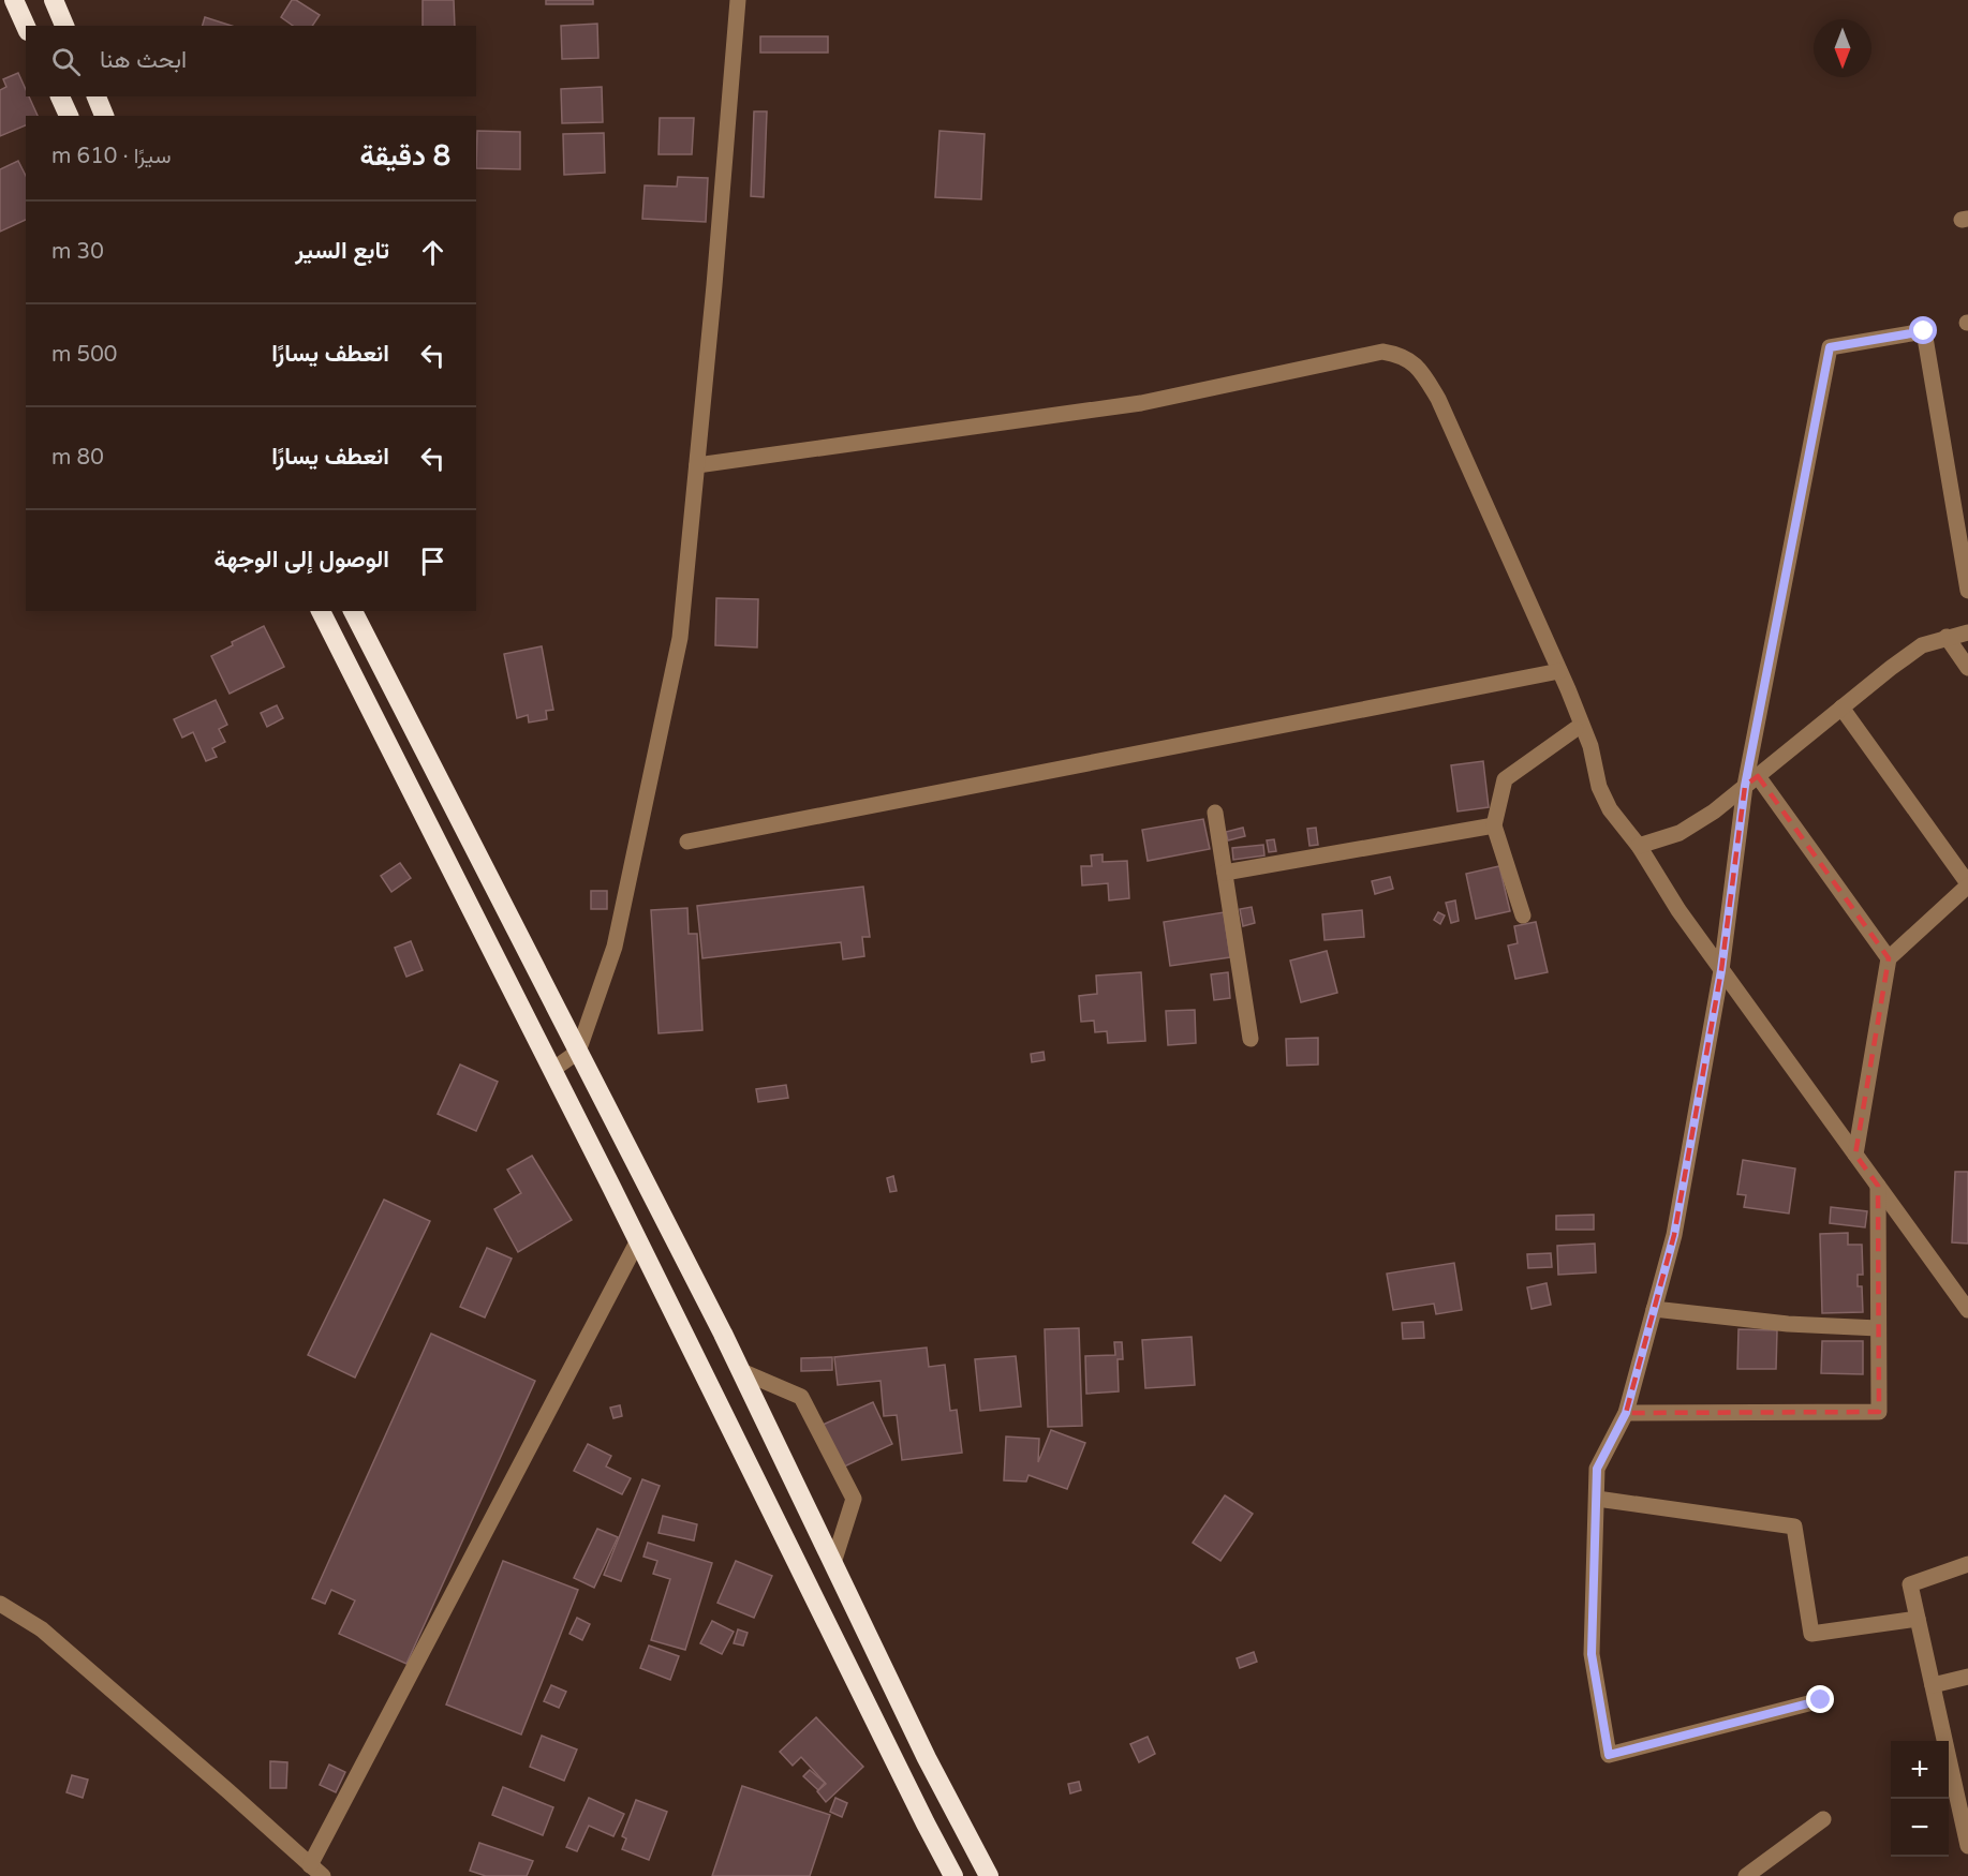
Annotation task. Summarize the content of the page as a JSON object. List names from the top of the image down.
{
  "north": "bottom",
  "page": {
    "search": "ابحث هنا",
    "heading": ["8 دقيقة", "سيرًا · 610 m"],
    "list": [
      ["تابع السير", "30 m"],
      ["انعطف يسارًا", "500 m"],
      ["انعطف يسارًا", "80 m"],
      "الوصول إلى الوجهة"
    ],
    "map_buttons": ["+", "−"]
  }
}
